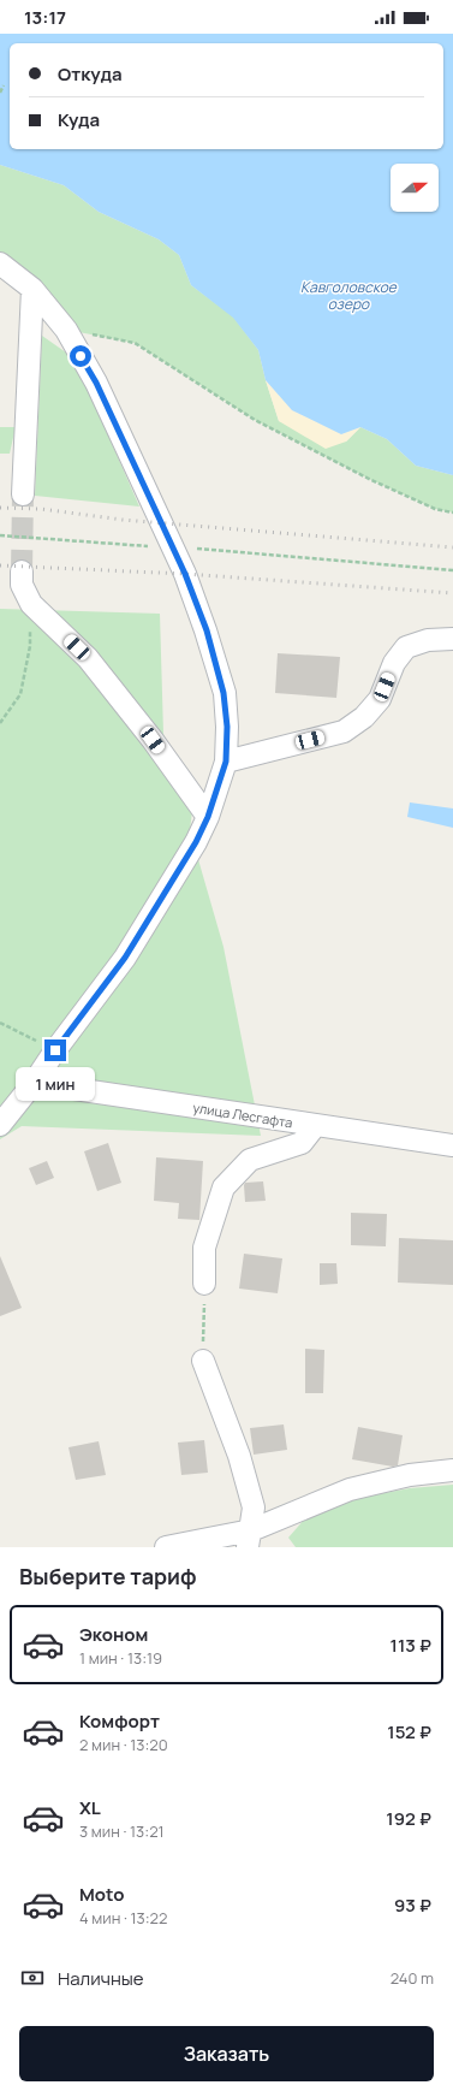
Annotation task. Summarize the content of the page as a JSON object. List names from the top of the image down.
{
  "streets": {
    "street": ["улица Лесгафта"]
  },
  "water": ["Кавголовское озеро"],
  "north": "right",
  "page": {
    "status": "13:17",
    "banner": ["Откуда", "Куда"],
    "bubble": "1 мин",
    "heading": "Выберите тариф",
    "list": [
      {
        "name": "Эконом",
        "note": "1 мин · 13:19",
        "value": "113 ₽"
      },
      {
        "name": "Комфорт",
        "note": "2 мин · 13:20",
        "value": "152 ₽"
      },
      {
        "name": "XL",
        "note": "3 мин · 13:21",
        "value": "192 ₽"
      },
      {
        "name": "Moto",
        "note": "4 мин · 13:22",
        "value": "93 ₽"
      }
    ],
    "pay": ["Наличные", "240 m"],
    "buttons": "Заказать"
  }
}
